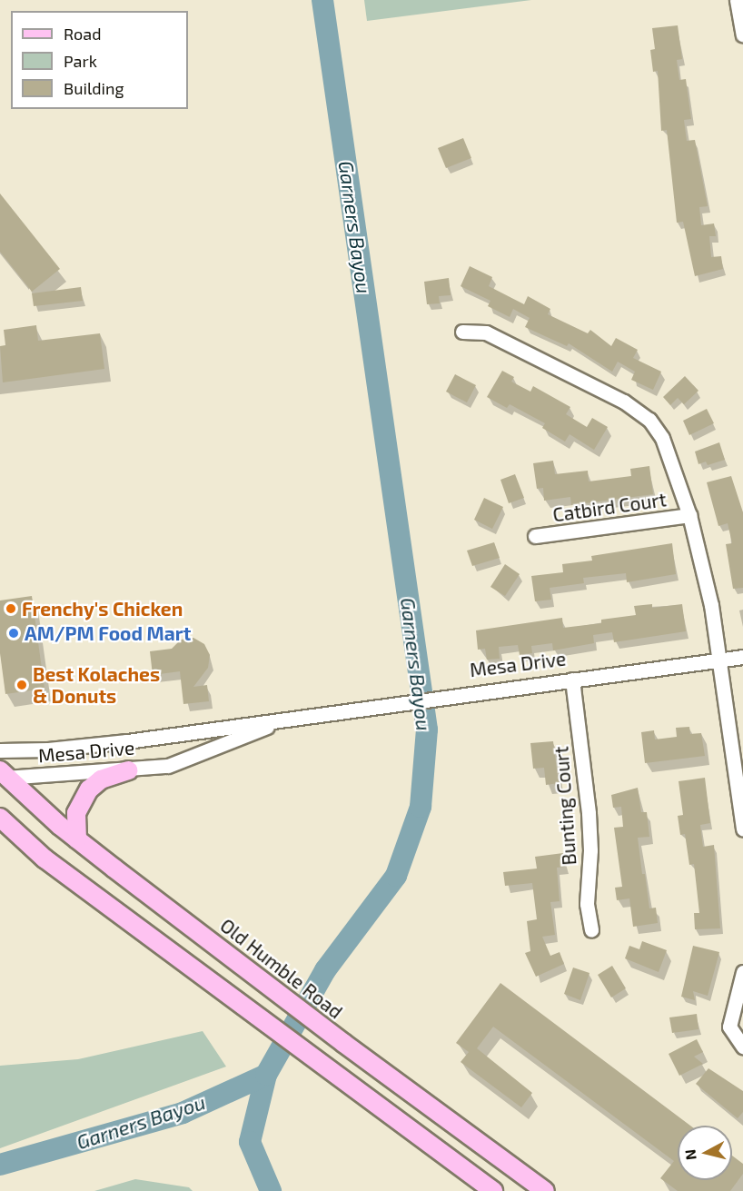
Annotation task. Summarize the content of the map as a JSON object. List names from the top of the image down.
{
  "streets": {
    "main road": ["Old Humble Road"],
    "street": ["Catbird Court", "Mesa Drive", "Bunting Court"]
  },
  "crossings": [
    ["Mesa Drive", "Bunting Court"],
    ["Mesa Drive", "Old Humble Road"]
  ],
  "water": ["Garners Bayou"],
  "places": ["Frenchy's Chicken", "AM/PM Food Mart", "Best Kolaches & Donuts"],
  "legend": ["Road", "Park", "Building"],
  "north": "left"
}
